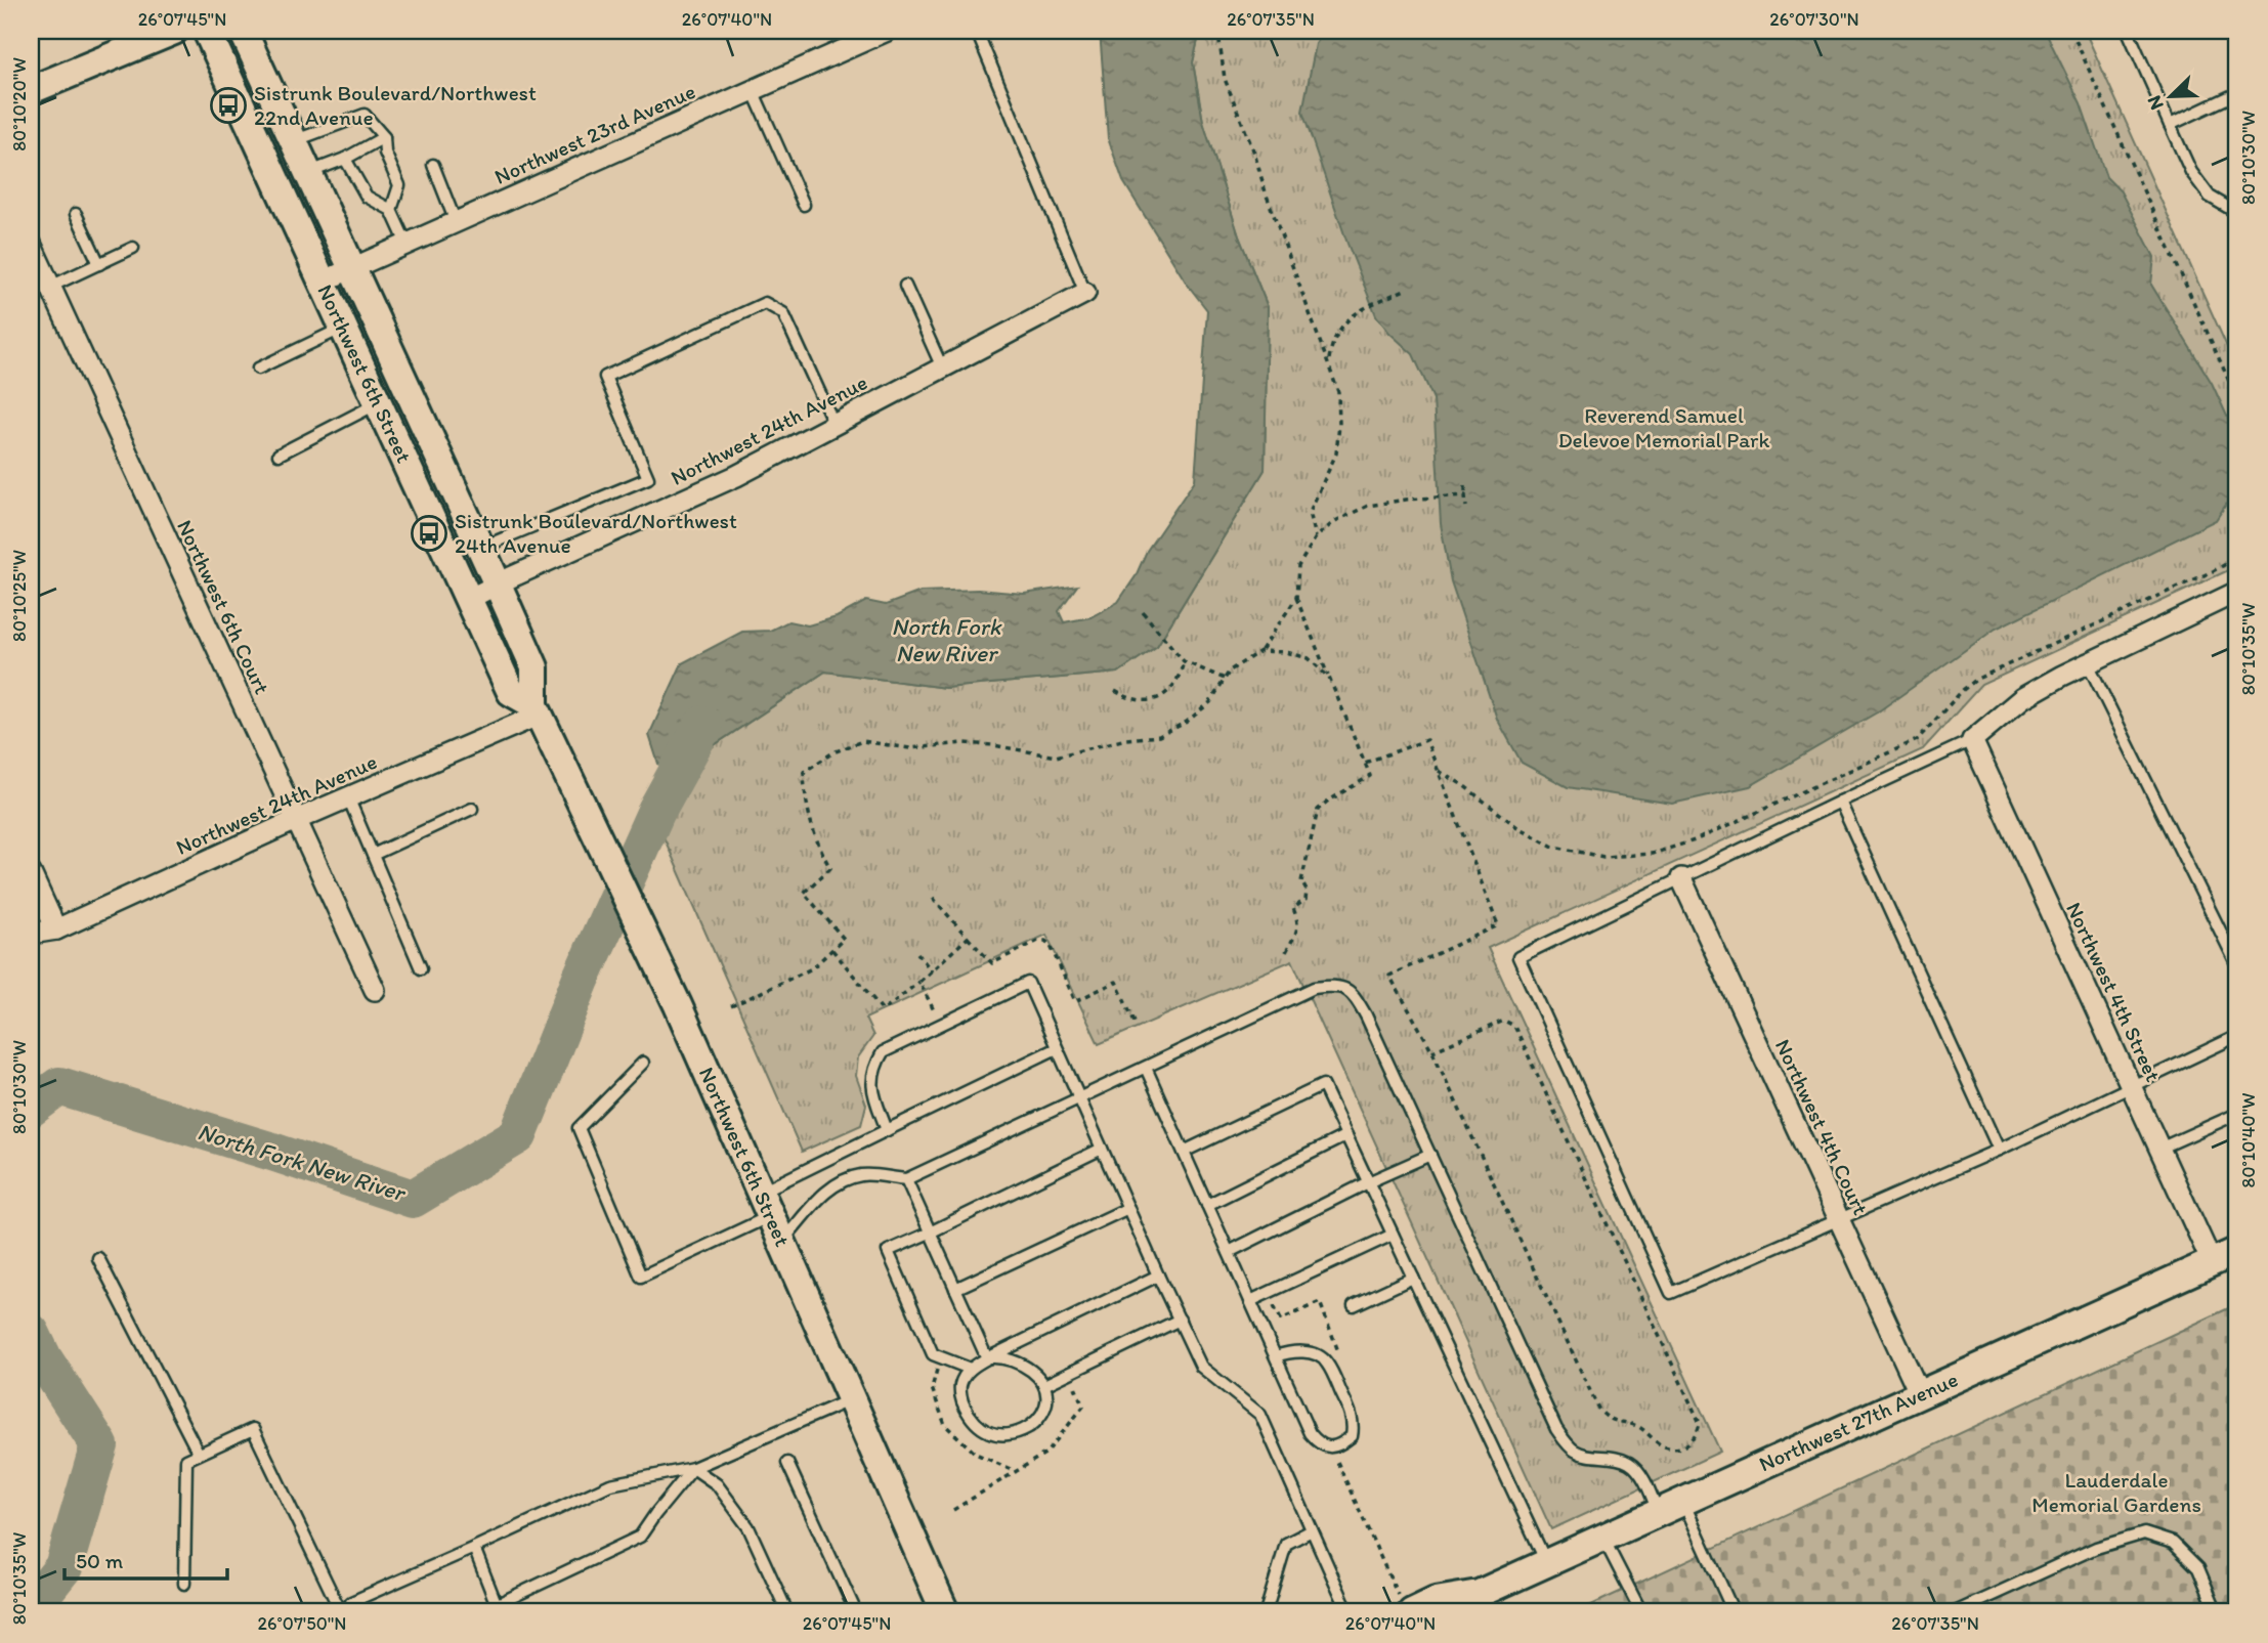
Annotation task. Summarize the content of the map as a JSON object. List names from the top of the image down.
{
  "streets": {
    "street": [
      "Northwest 23rd Avenue",
      "Northwest 6th Street",
      "Northwest 24th Avenue",
      "Northwest 6th Court",
      "Northwest 4th Street",
      "Northwest 4th Court",
      "Northwest 27th Avenue"
    ]
  },
  "crossings": [
    ["Northwest 23rd Avenue", "Northwest 6th Street"],
    ["Northwest 6th Street", "Northwest 24th Avenue"],
    ["Northwest 24th Avenue", "Northwest 6th Court"],
    ["Northwest 4th Street", "Northwest 27th Avenue"],
    ["Northwest 4th Court", "Northwest 27th Avenue"]
  ],
  "water": ["North Fork New River"],
  "parks": ["Reverend Samuel Delevoe Memorial Park", "Lauderdale Memorial Gardens"],
  "places": {
    "bus stop": ["Sistrunk Boulevard/Northwest 22nd Avenue", "Sistrunk Boulevard/Northwest 24th Avenue"]
  },
  "scale_bar": "50 m",
  "north": "bottom left",
  "coordinates": [
    "26°07'45\"N",
    "26°07'40\"N",
    "26°07'35\"N",
    "26°07'30\"N",
    "80°10'20\"W",
    "80°10'30\"W",
    "80°10'25\"W",
    "80°10'35\"W",
    "80°10'40\"W",
    "26°07'50\"N"
  ]
}
